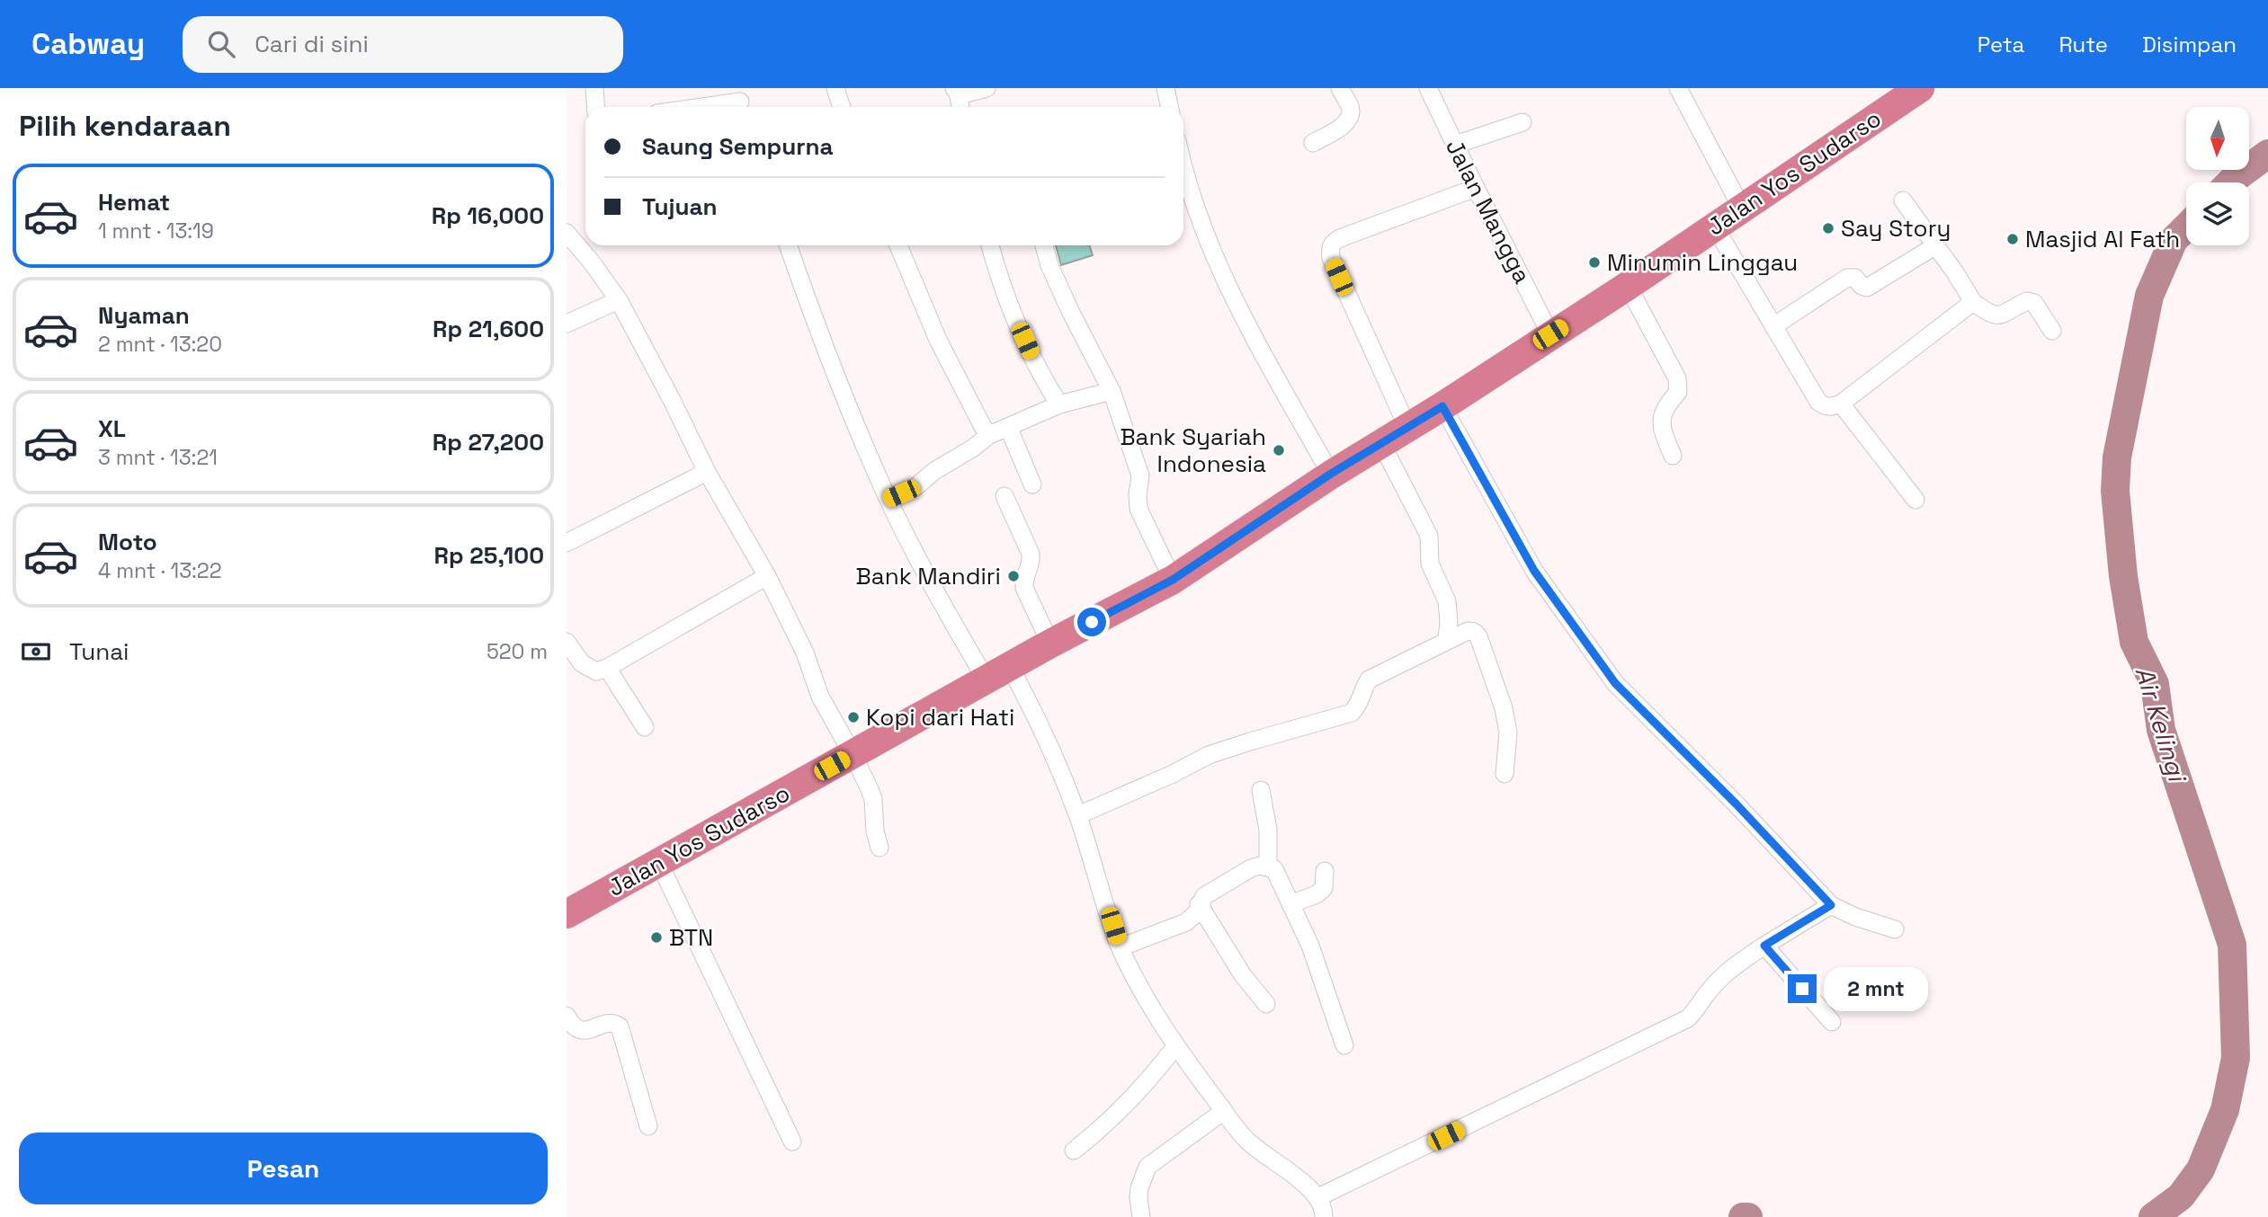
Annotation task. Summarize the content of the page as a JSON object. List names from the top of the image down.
{
  "streets": {
    "highway": ["Jalan Yos Sudarso"],
    "street": ["Jalan Mangga"]
  },
  "crossings": [
    ["Jalan Yos Sudarso", "Jalan Mangga"]
  ],
  "water": ["Air Kelingi"],
  "places": [
    "Say Story",
    "Masjid Al Fath",
    "Minumin Linggau",
    "Bank Syariah Indonesia",
    "Bank Mandiri",
    "Kopi dari Hati",
    "BTN"
  ],
  "north": "bottom",
  "page": {
    "header": "Cabway",
    "search": "Cari di sini",
    "nav": ["Peta", "Rute", "Disimpan"],
    "heading": "Pilih kendaraan",
    "banner": ["Saung Sempurna", "Tujuan"],
    "list": [
      {
        "name": "Hemat",
        "note": "1 mnt · 13:19",
        "value": "Rp 16,000"
      },
      {
        "name": "Nyaman",
        "note": "2 mnt · 13:20",
        "value": "Rp 21,600"
      },
      {
        "name": "XL",
        "note": "3 mnt · 13:21",
        "value": "Rp 27,200"
      },
      {
        "name": "Moto",
        "note": "4 mnt · 13:22",
        "value": "Rp 25,100"
      }
    ],
    "pay": ["Tunai", "520 m"],
    "bubble": "2 mnt",
    "buttons": "Pesan"
  }
}
